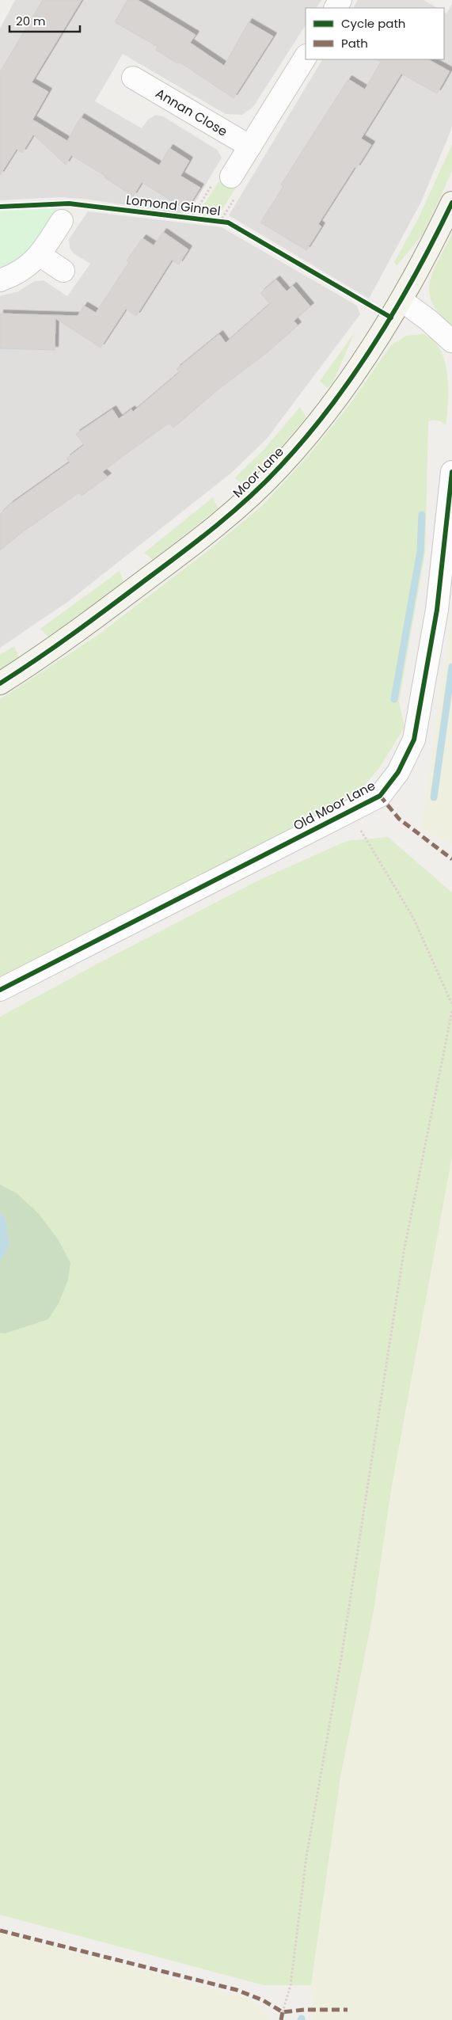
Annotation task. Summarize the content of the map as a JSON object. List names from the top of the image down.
{
  "streets": {
    "street": ["Annan Close", "Moor Lane", "Old Moor Lane"],
    "cycle path": ["Lomond Ginnel"]
  },
  "legend": ["Cycle path", "Path"],
  "scale_bar": "20 m"
}
